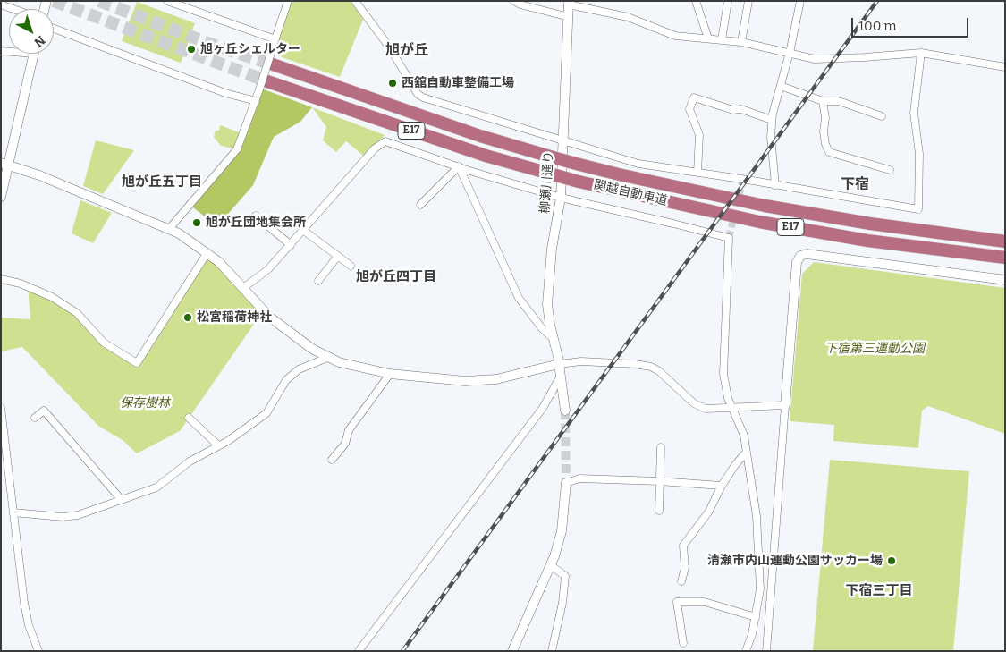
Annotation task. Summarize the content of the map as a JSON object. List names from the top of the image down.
{
  "streets": {
    "highway": ["E17", "関越自動車道"],
    "street": ["柳瀬川通り"]
  },
  "districts": [
    "旭が丘",
    "旭が丘五丁目",
    "下宿",
    "旭が丘四丁目",
    "下宿三丁目"
  ],
  "parks": ["下宿第三運動公園", "保存樹林"],
  "places": [
    "旭ヶ丘シェルター",
    "西舘自動車整備工場",
    "旭が丘団地集会所",
    "松宮稲荷神社",
    "清瀬市内山運動公園サッカー場"
  ],
  "scale_bar": "100 m",
  "north": "bottom right"
}
